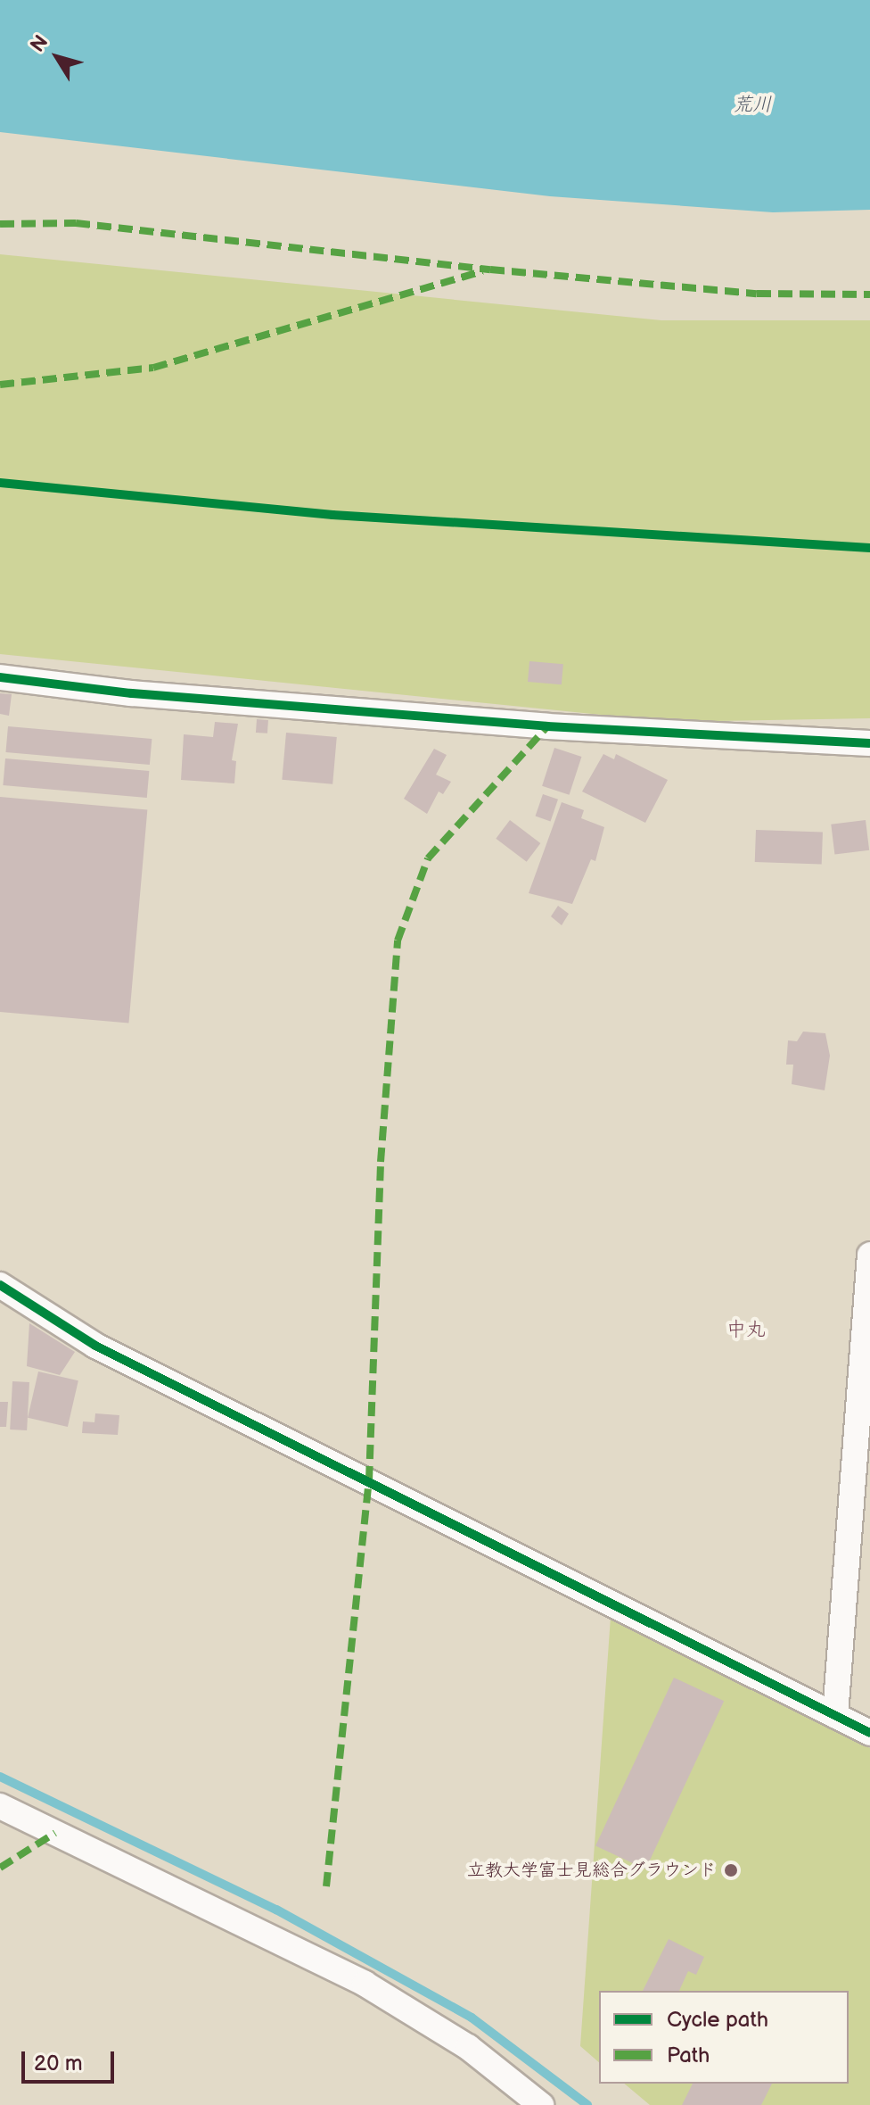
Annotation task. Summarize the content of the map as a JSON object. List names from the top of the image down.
{
  "districts": ["中丸"],
  "water": ["荒川"],
  "places": ["立教大学富士見総合グラウンド"],
  "legend": ["Cycle path", "Path"],
  "scale_bar": "20 m",
  "north": "top left"
}
